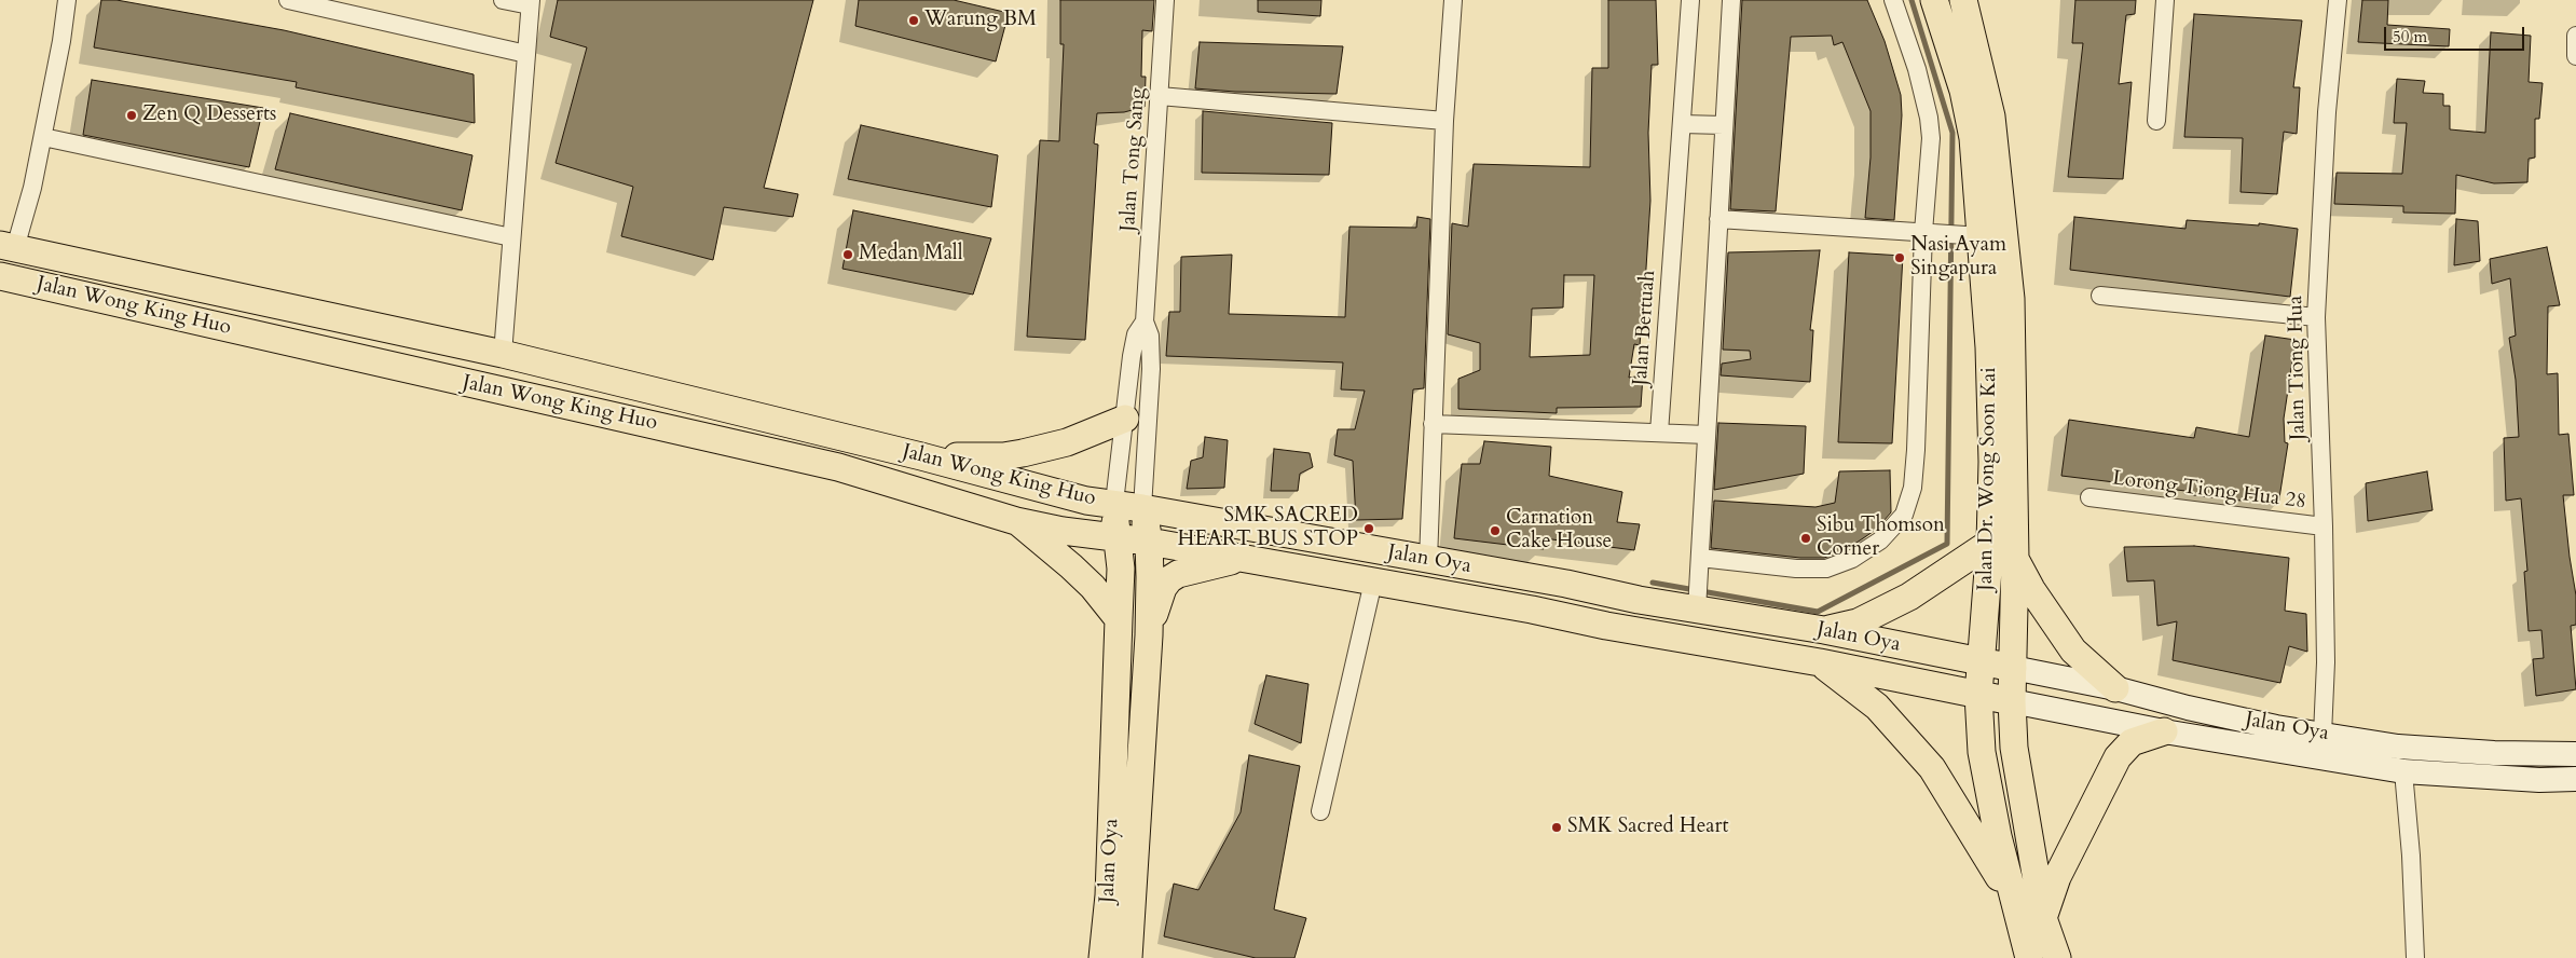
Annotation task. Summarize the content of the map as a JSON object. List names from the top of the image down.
{
  "streets": {
    "main road": ["Jalan Wong King Huo", "Jalan Dr. Wong Soon Kai", "Jalan Oya"],
    "street": [
      "Jalan Tong Sang",
      "Jalan Bertuah",
      "Jalan Tiong Hua",
      "Lorong Tiong Hua 28"
    ]
  },
  "crossings": [
    ["Jalan Tong Sang", "Jalan Wong King Huo"],
    ["Jalan Tong Sang", "Jalan Oya"],
    ["Jalan Wong King Huo", "Jalan Oya"],
    ["Jalan Tiong Hua", "Lorong Tiong Hua 28"],
    ["Jalan Tiong Hua", "Jalan Oya"],
    ["Jalan Dr. Wong Soon Kai", "Jalan Oya"]
  ],
  "places": [
    "Warung BM",
    "Zen Q Desserts",
    "Medan Mall",
    "Nasi Ayam Singapura",
    "SMK SACRED HEART BUS STOP",
    "Carnation Cake House",
    "Sibu Thomson Corner",
    "SMK Sacred Heart"
  ],
  "scale_bar": "50 m"
}
